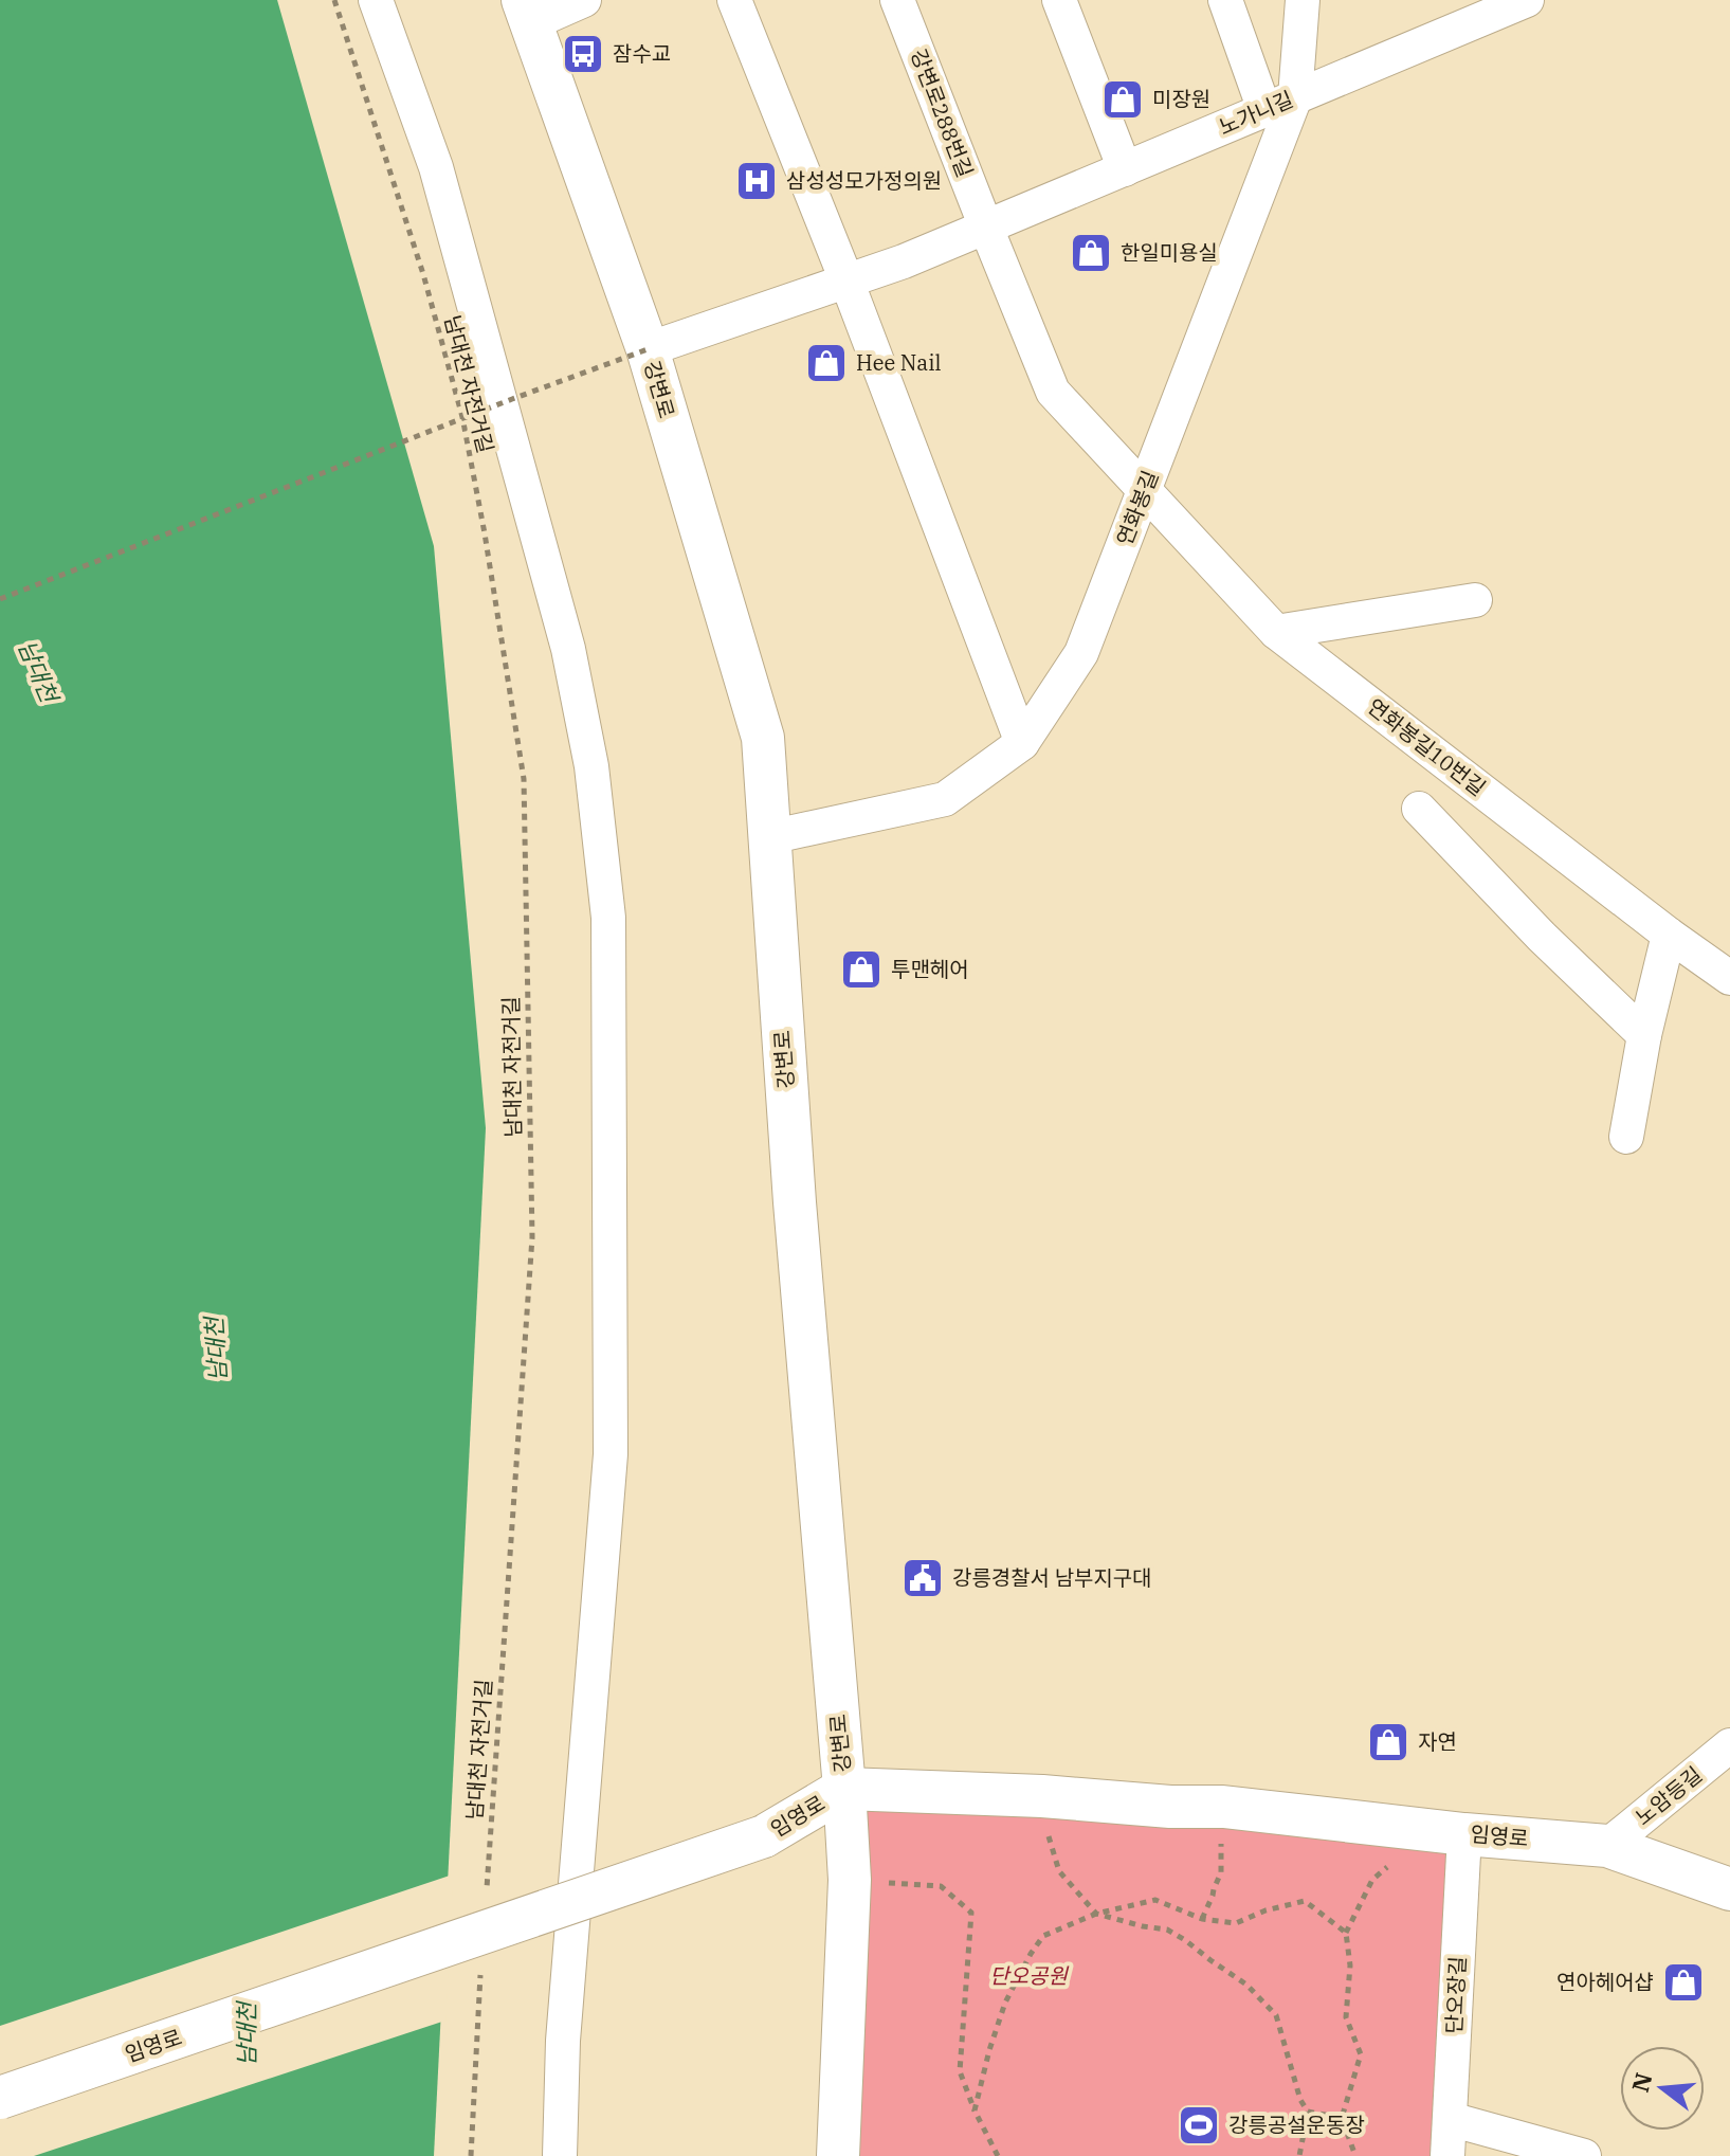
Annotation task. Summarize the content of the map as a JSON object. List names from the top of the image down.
{
  "streets": {
    "street": [
      "강변로288번길",
      "노가니길",
      "강변로",
      "연화봉길",
      "연화봉길10번길",
      "노암등길",
      "임영로",
      "단오장길"
    ],
    "path": ["남대천 자전거길"]
  },
  "crossings": [
    ["강변로288번길", "노가니길"],
    ["노가니길", "강변로"],
    ["노가니길", "연화봉길"],
    ["강변로", "연화봉길"],
    ["강변로", "임영로"],
    ["연화봉길", "연화봉길10번길"],
    ["노암등길", "임영로"],
    ["임영로", "단오장길"]
  ],
  "water": ["남대천"],
  "parks": ["단오공원"],
  "places": {
    "bus stop": ["잠수교"],
    "shop": [
      "미장원",
      "한일미용실",
      "Hee Nail",
      "투맨헤어",
      "자연",
      "연아헤어샵"
    ],
    "hospital": ["삼성성모가정의원"],
    "public building": ["강릉경찰서 남부지구대"],
    "sports": ["강릉공설운동장"]
  },
  "north": "left"
}
